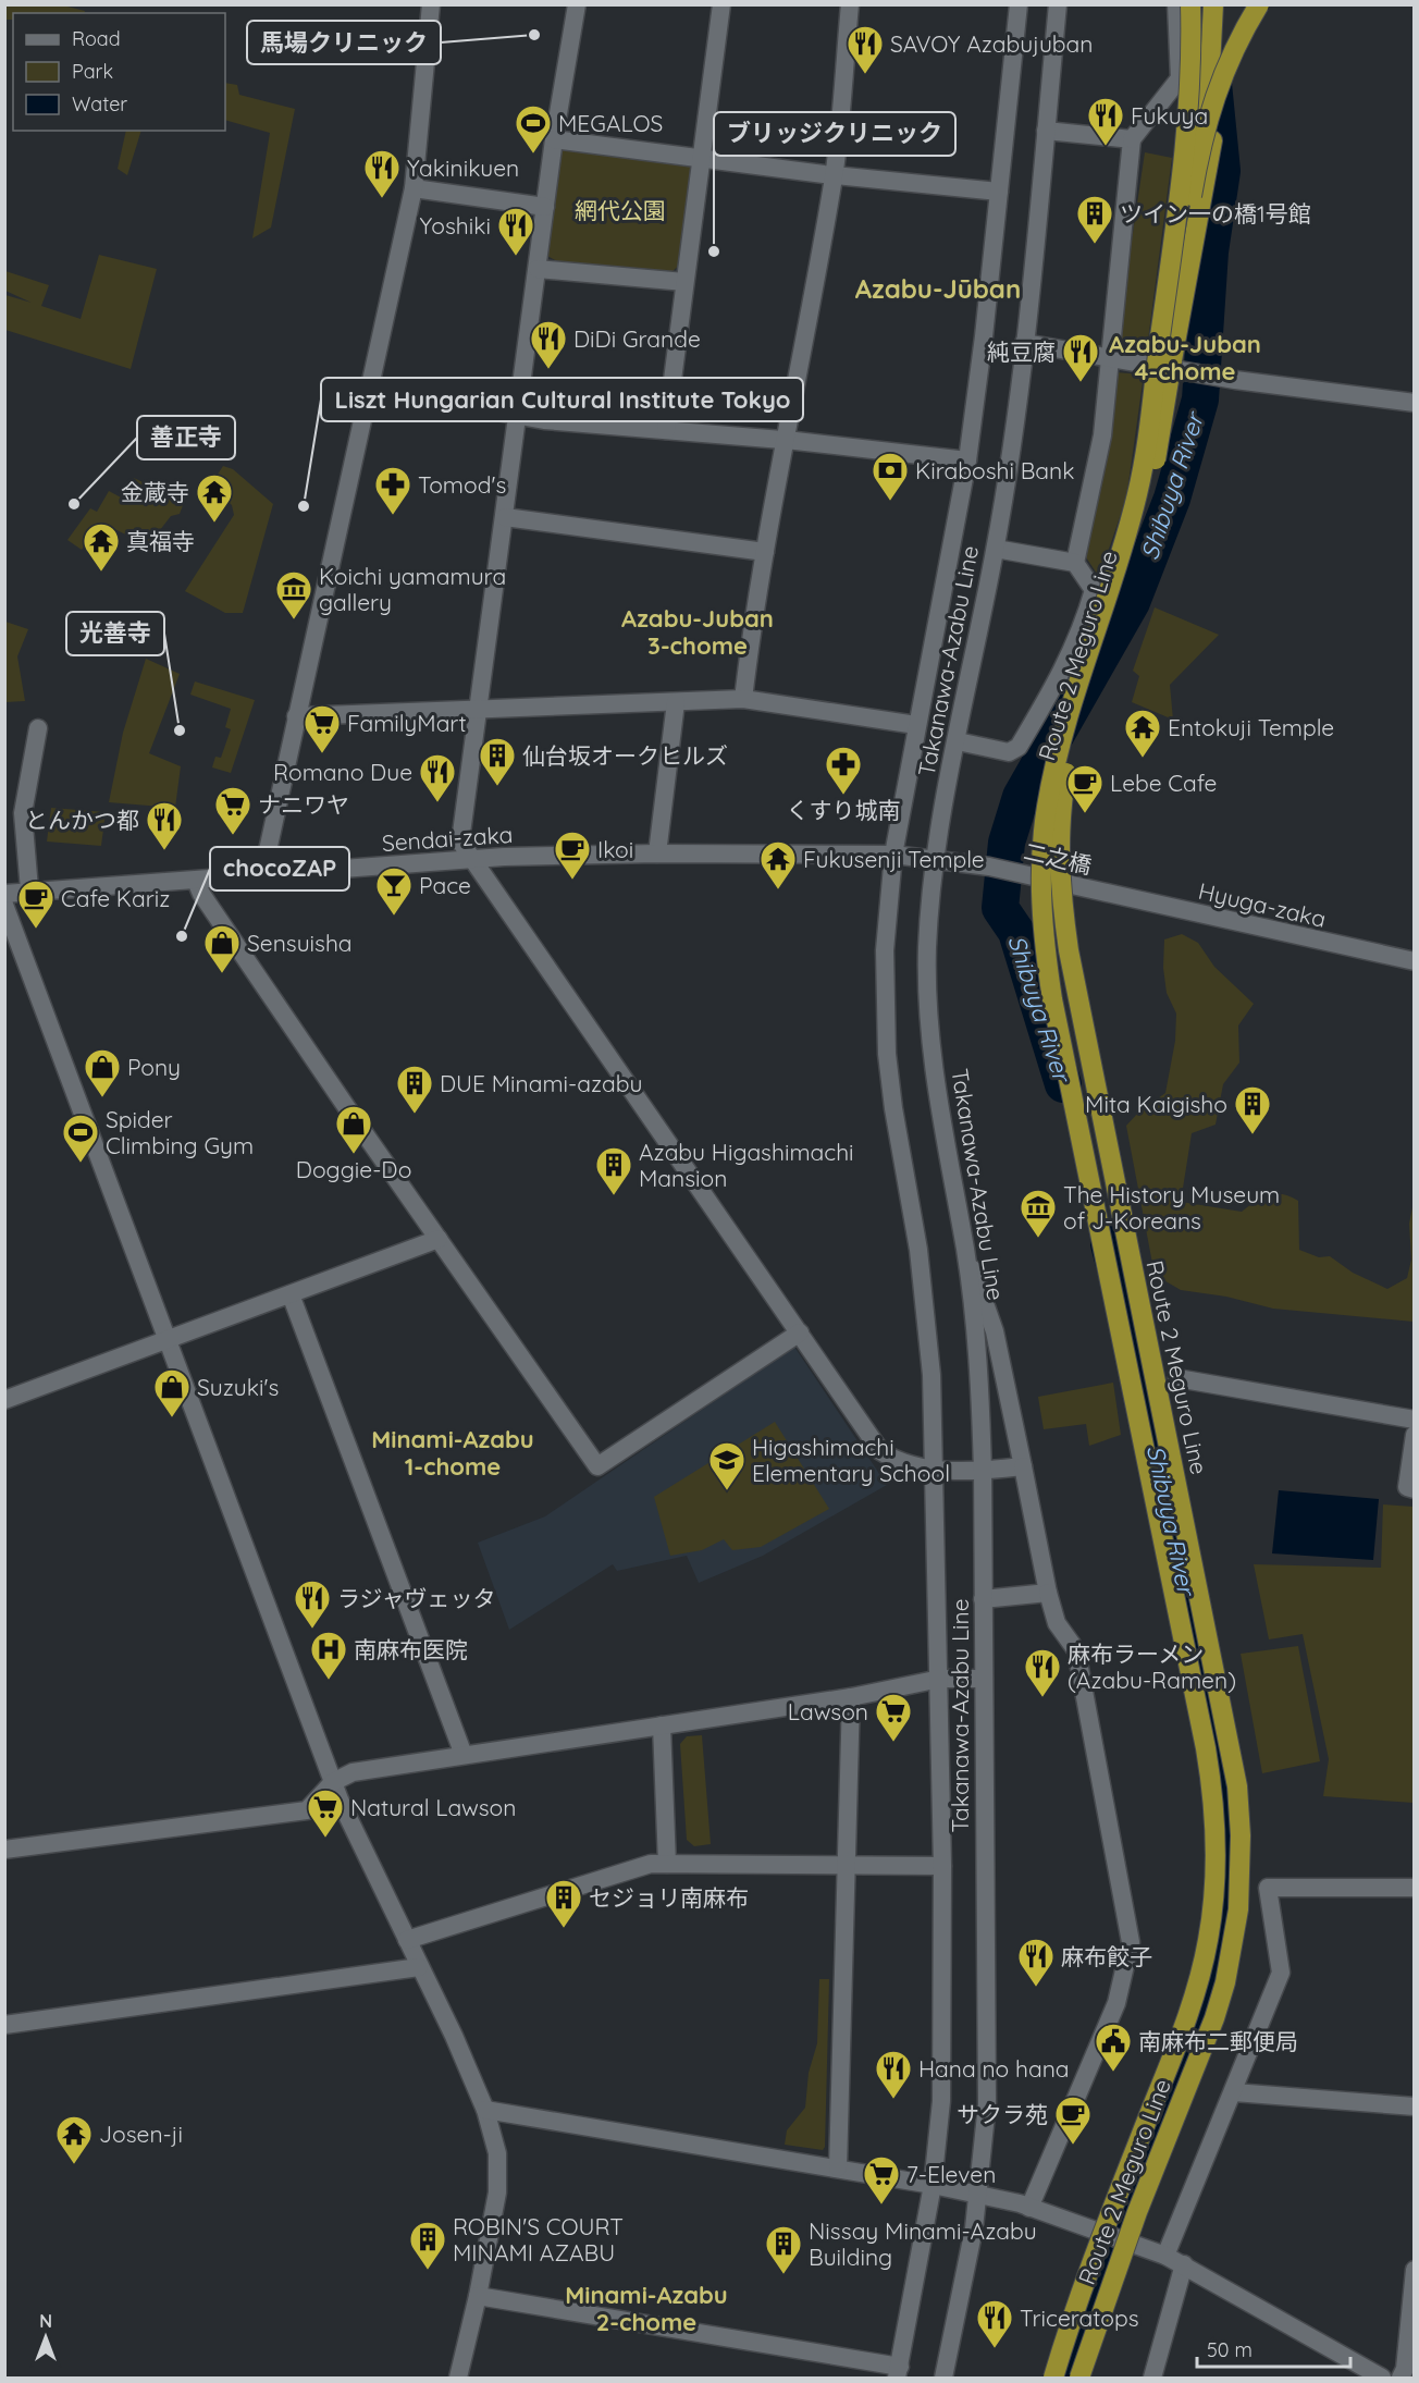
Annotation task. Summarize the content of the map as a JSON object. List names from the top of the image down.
{
  "streets": {
    "highway": ["Route 2 Meguro Line"],
    "street": [
      "Takanawa-Azabu Line",
      "Sendai-zaka",
      "二之橋",
      "Hyuga-zaka"
    ]
  },
  "crossings": [
    ["Takanawa-Azabu Line", "Sendai-zaka"],
    ["Sendai-zaka", "二之橋"],
    ["二之橋", "Hyuga-zaka"]
  ],
  "districts": [
    "Azabu-Jūban",
    "Azabu-Juban 4-chome",
    "Azabu-Juban 3-chome",
    "Minami-Azabu 1-chome",
    "Minami-Azabu 2-chome"
  ],
  "water": ["Shibuya River"],
  "parks": ["網代公園"],
  "places": {
    "other": [
      "馬場クリニック",
      "ブリッジクリニック",
      "善正寺",
      "Liszt Hungarian Cultural Institute Tokyo",
      "光善寺",
      "chocoZAP"
    ],
    "restaurant": [
      "SAVOY Azabujuban",
      "Fukuya",
      "Yakinikuen",
      "Yoshiki",
      "DiDi Grande",
      "純豆腐",
      "Romano Due",
      "とんかつ都",
      "ラジャヴェッタ",
      "麻布ラーメン (Azabu-Ramen)",
      "麻布餃子",
      "Hana no hana",
      "Triceratops"
    ],
    "sports": ["MEGALOS", "Spider Climbing Gym"],
    "building": [
      "ツイン一の橋1号館",
      "仙台坂オークヒルズ",
      "DUE Minami-azabu",
      "Mita Kaigisho",
      "Azabu Higashimachi Mansion",
      "セジョリ南麻布",
      "ROBIN'S COURT MINAMI AZABU",
      "Nissay Minami-Azabu Building"
    ],
    "bank": ["Kiraboshi Bank"],
    "pharmacy": ["Tomod's", "くすり城南"],
    "temple": [
      "金蔵寺",
      "真福寺",
      "Entokuji Temple",
      "Fukusenji Temple",
      "Josen-ji"
    ],
    "museum": ["Koichi yamamura gallery", "The History Museum of J-Koreans"],
    "supermarket": [
      "FamilyMart",
      "ナニワヤ",
      "Lawson",
      "Natural Lawson",
      "7-Eleven"
    ],
    "cafe": [
      "Lebe Cafe",
      "Ikoi",
      "Cafe Kariz",
      "サクラ苑"
    ],
    "bar": ["Pace"],
    "shop": [
      "Sensuisha",
      "Pony",
      "Doggie-Do",
      "Suzuki's"
    ],
    "school or university": ["Higashimachi Elementary School"],
    "hospital": ["南麻布医院"],
    "public building": ["南麻布二郵便局"]
  },
  "legend": ["Road", "Park", "Water"],
  "scale_bar": "50 m",
  "north": "top"
}
